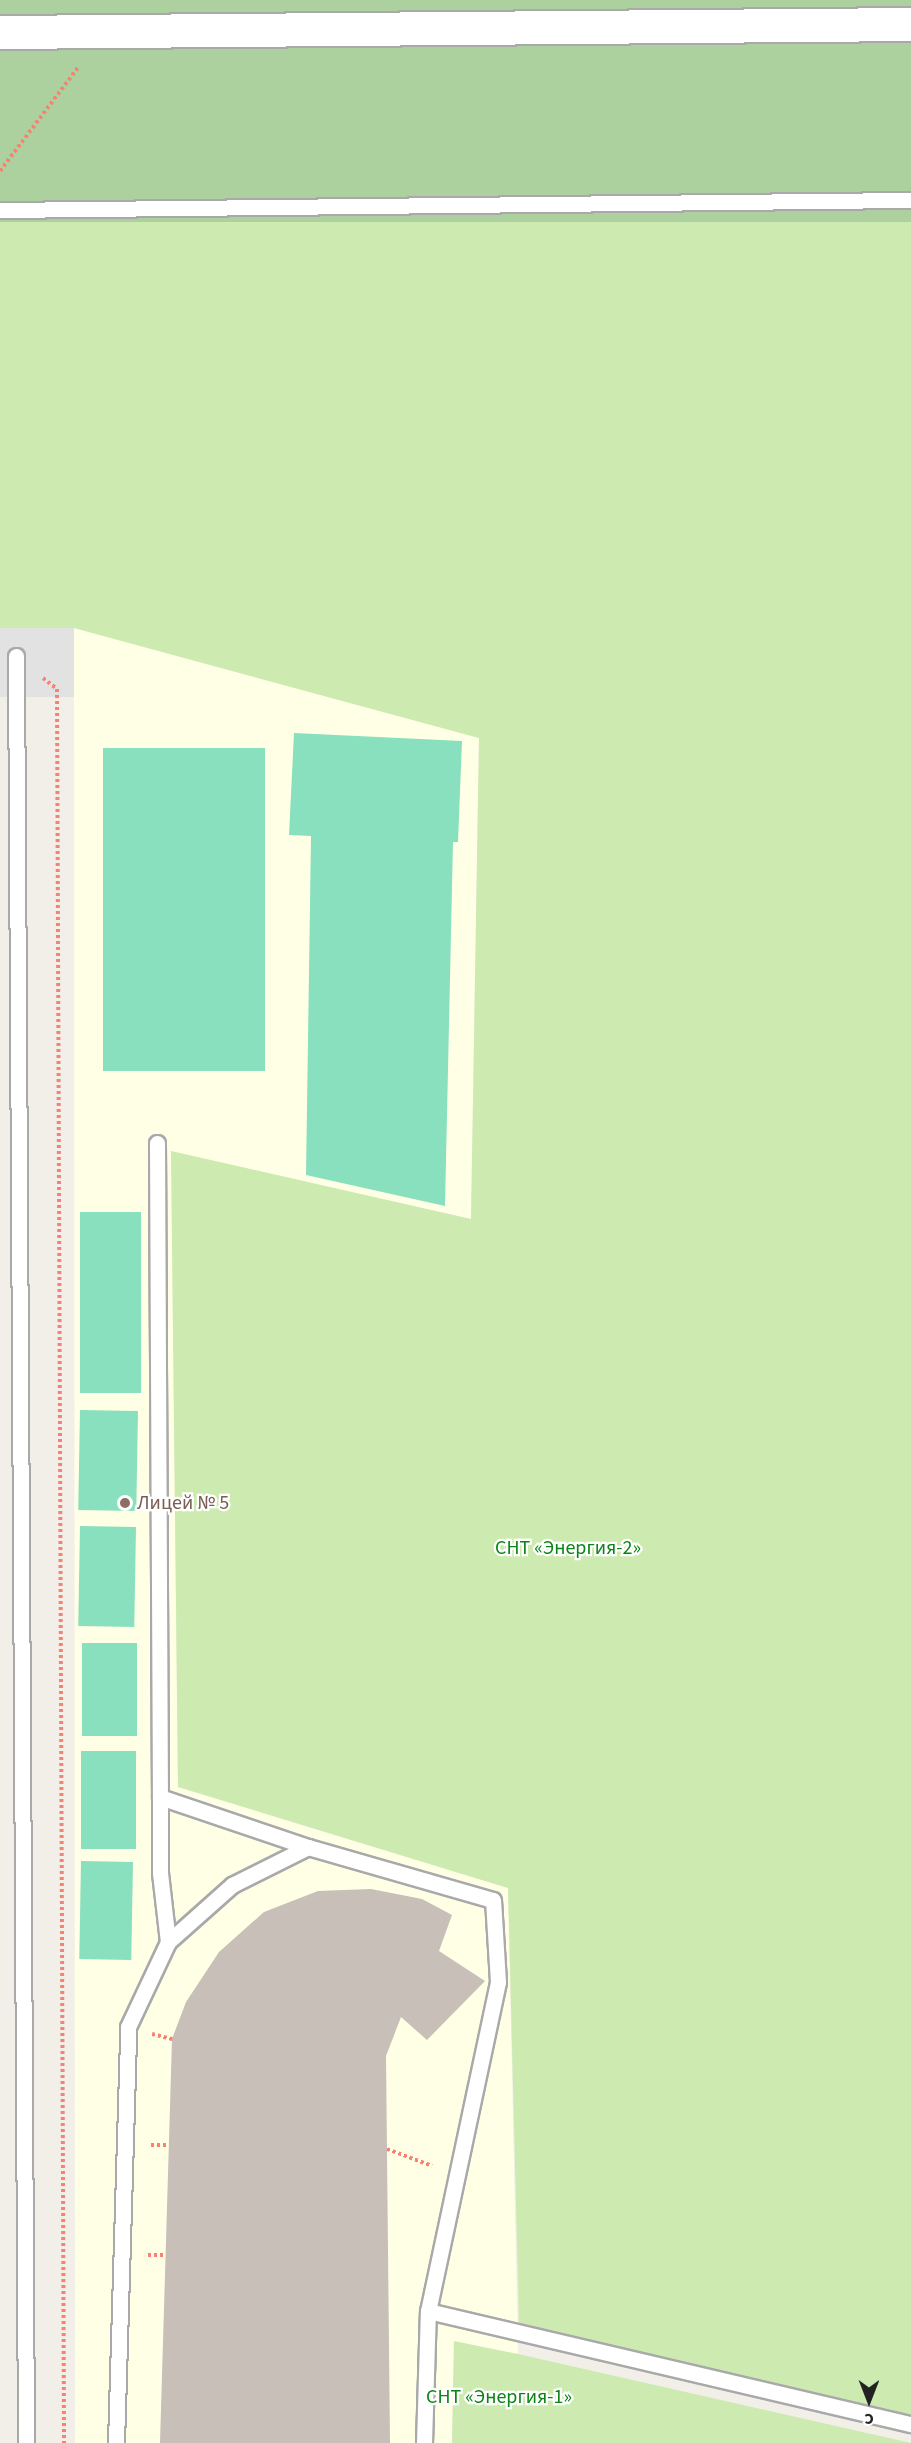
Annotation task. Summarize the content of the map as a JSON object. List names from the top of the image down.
{
  "parks": ["СНТ «Энергия-2»", "СНТ «Энергия-1»"],
  "places": ["Лицей № 5"],
  "north": "bottom"
}
